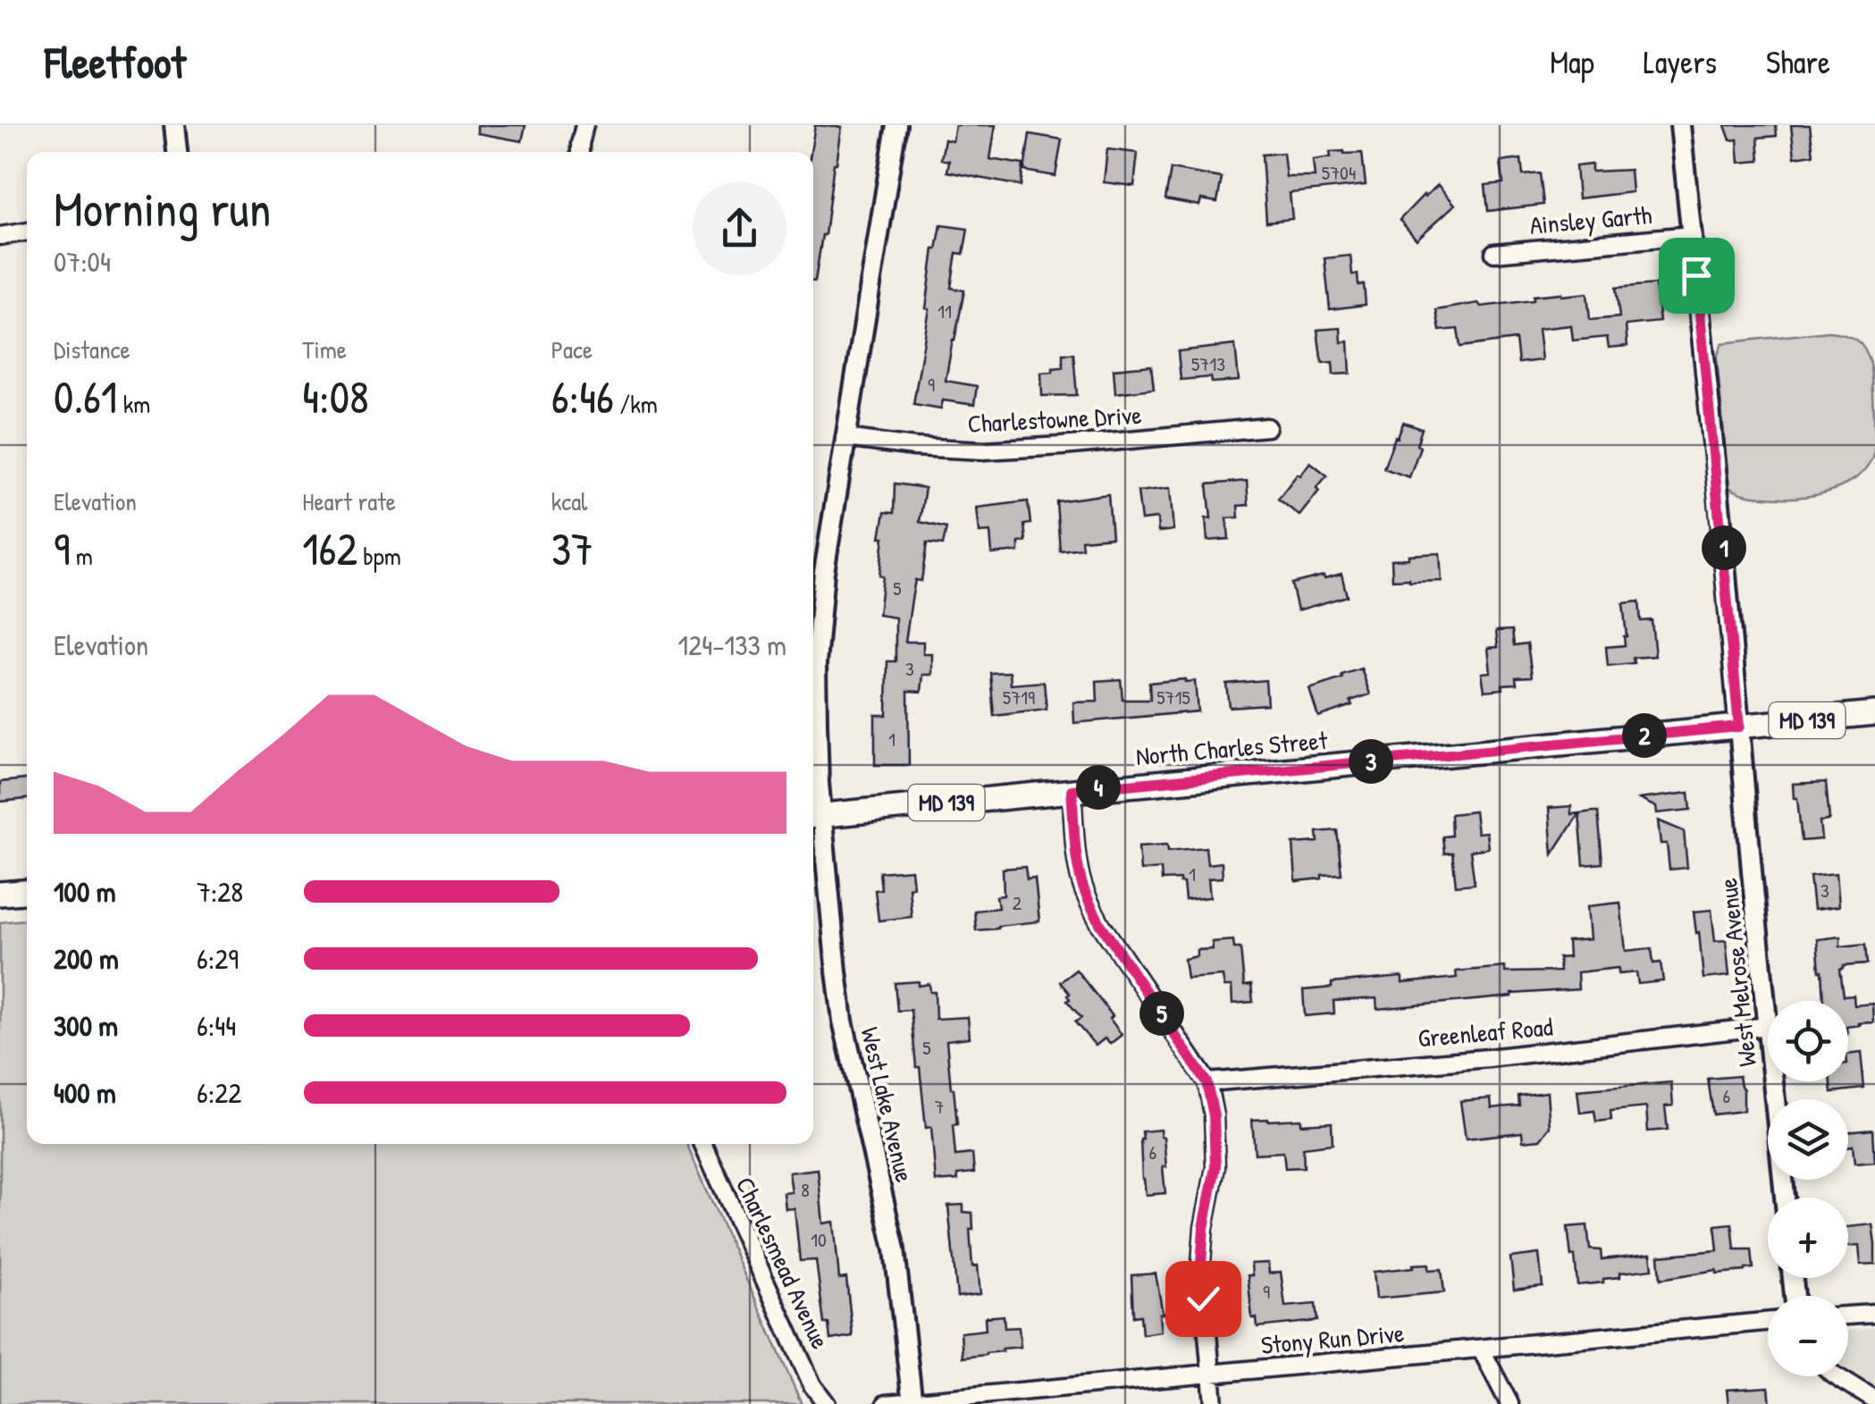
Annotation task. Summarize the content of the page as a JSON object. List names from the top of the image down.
{
  "streets": {
    "main road": ["MD 139", "North Charles Street"],
    "street": [
      "Ainsley Garth",
      "Charlestowne Drive",
      "West Melrose Avenue",
      "Greenleaf Road",
      "West Lake Avenue",
      "Charlesmead Avenue",
      "Stony Run Drive"
    ]
  },
  "crossings": [
    ["Ainsley Garth", "West Melrose Avenue"],
    ["Charlestowne Drive", "West Lake Avenue"],
    ["North Charles Street", "West Melrose Avenue"],
    ["North Charles Street", "West Lake Avenue"],
    ["West Melrose Avenue", "Greenleaf Road"],
    ["West Lake Avenue", "Stony Run Drive"]
  ],
  "house_numbers": [
    "5704",
    "11",
    "5713",
    "9",
    "5",
    "3",
    "5719",
    "5715",
    "1",
    "1",
    "3",
    "2",
    "5",
    "6",
    "7",
    "6",
    "8",
    "10",
    "9"
  ],
  "page": {
    "header": "Fleetfoot",
    "nav": ["Map", "Layers", "Share"],
    "heading": ["Morning run", "07:04"],
    "stats": [
      ["Distance", "0.61 km"],
      ["Time", "4:08"],
      ["Pace", "6:46 /km"],
      ["Elevation", "9 m"],
      ["Heart rate", "162 bpm"],
      ["kcal", "37"]
    ],
    "pins": [
      "1",
      "2",
      "3",
      "4",
      "5"
    ],
    "chart": ["Elevation", "124–133 m"],
    "list": [
      {
        "name": "100 m",
        "note": "7:28"
      },
      {
        "name": "200 m",
        "note": "6:29"
      },
      {
        "name": "300 m",
        "note": "6:44"
      },
      {
        "name": "400 m",
        "note": "6:22"
      }
    ],
    "map_buttons": ["+", "−"]
  }
}
